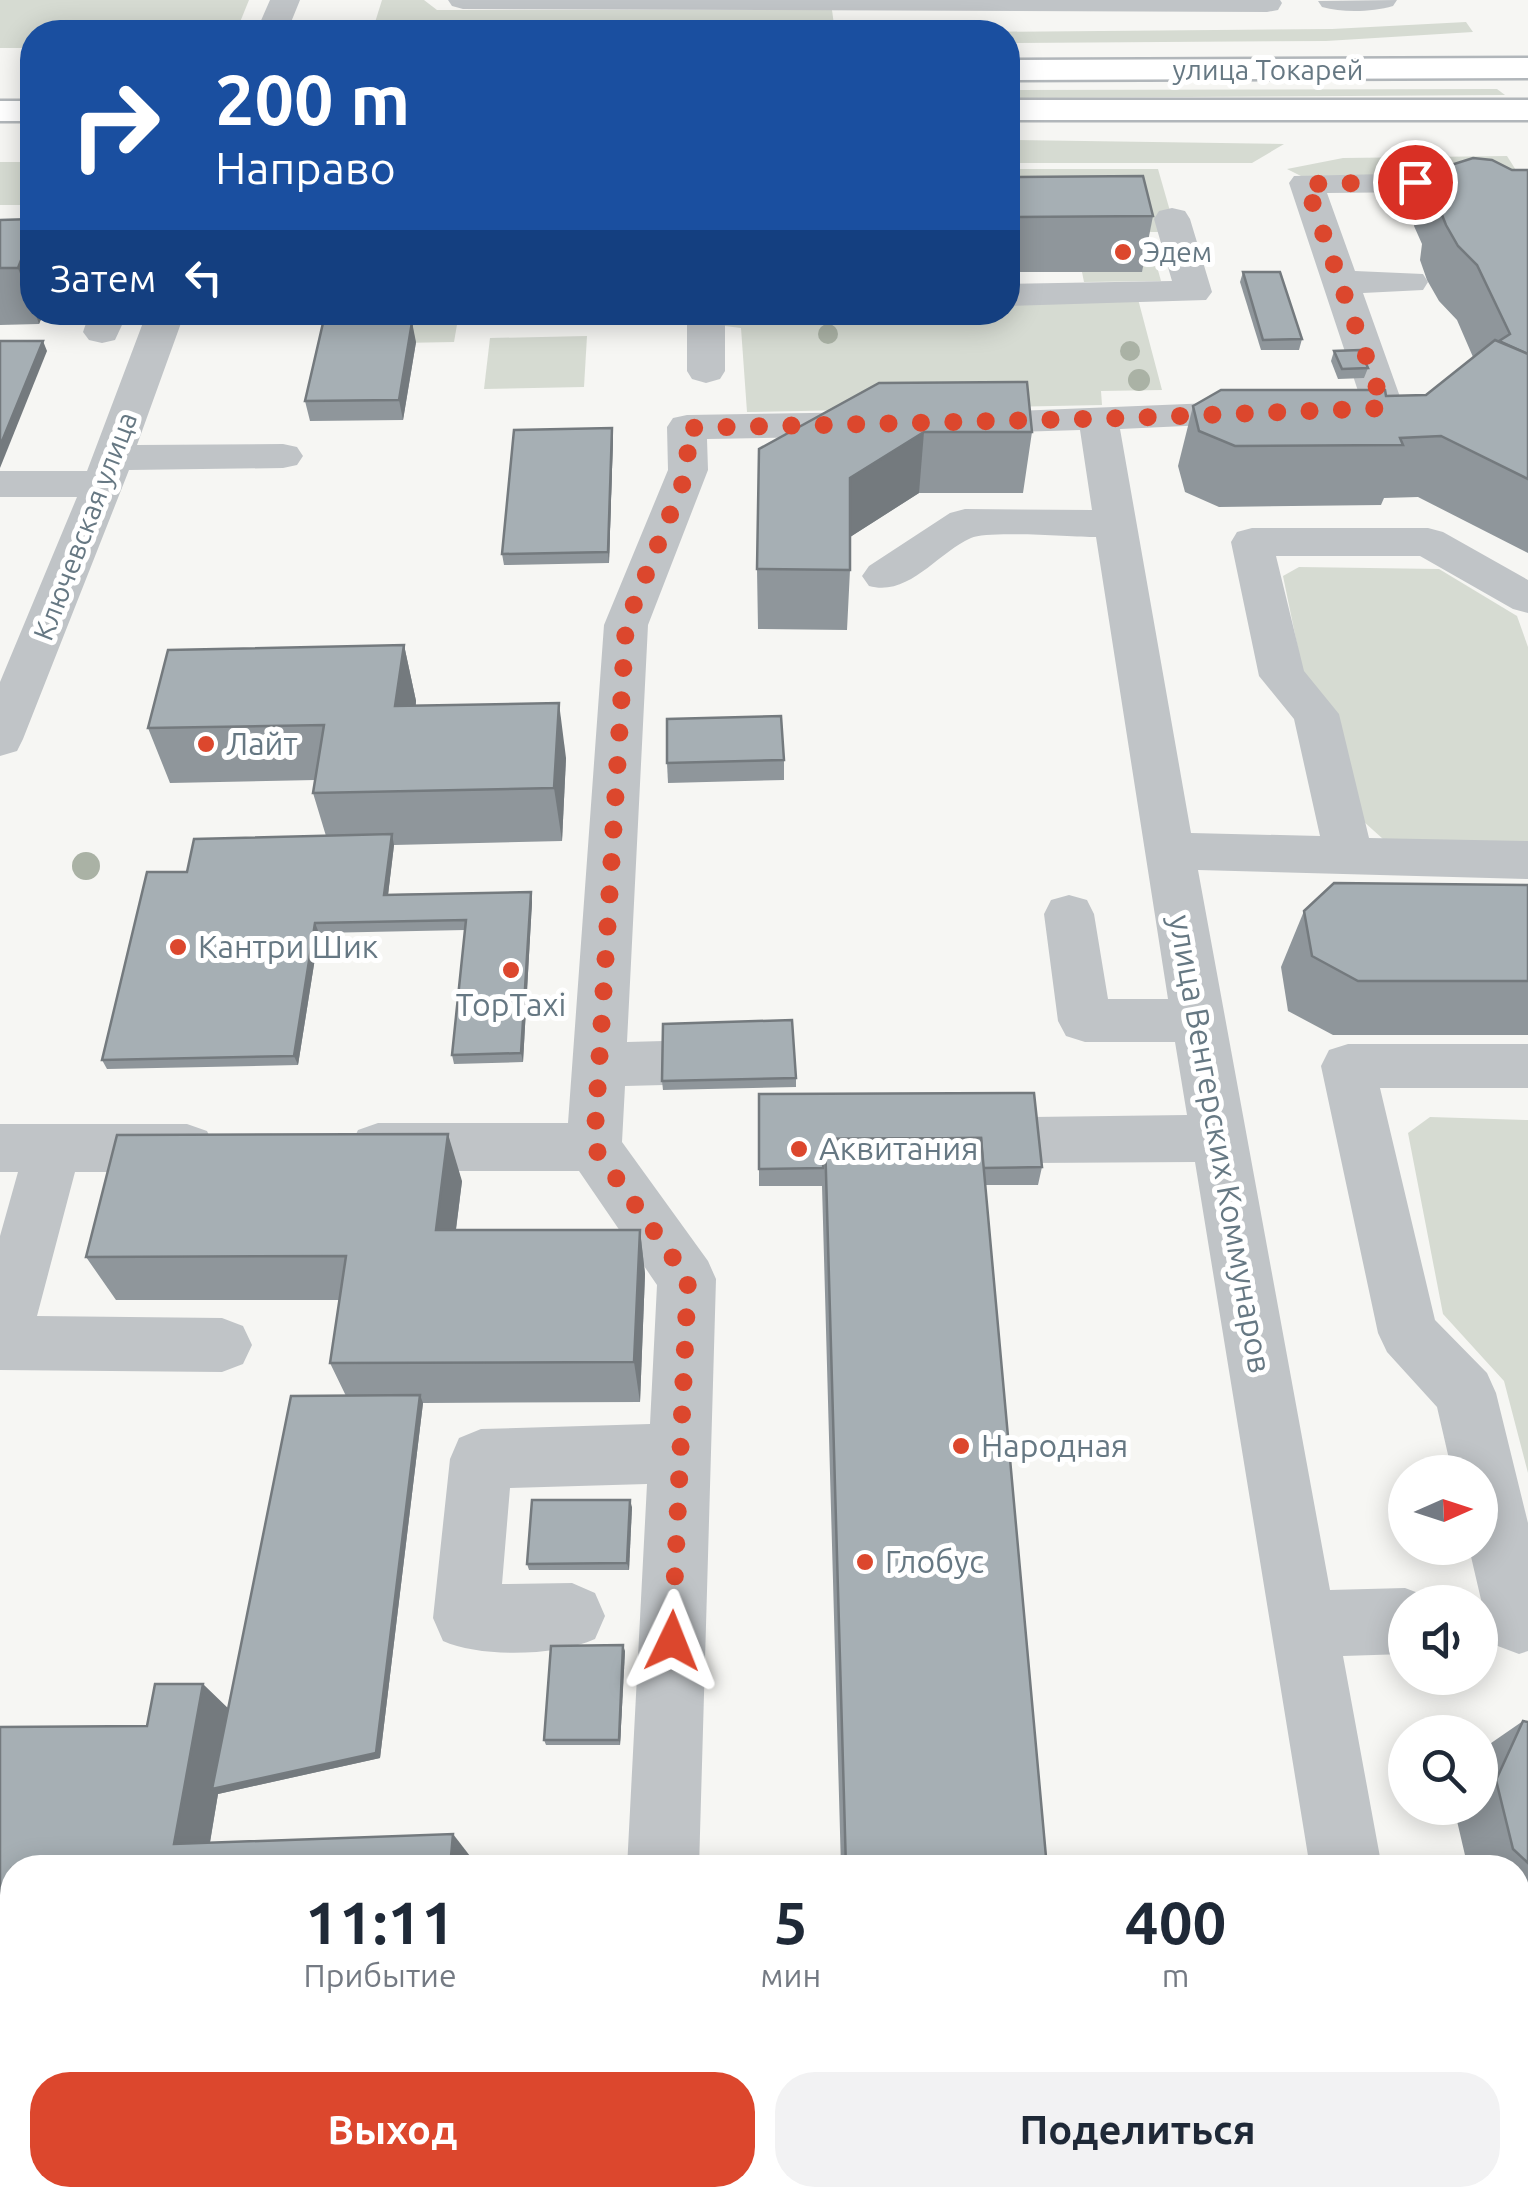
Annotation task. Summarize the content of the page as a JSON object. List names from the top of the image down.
{
  "streets": {
    "main road": ["улица Токарей"],
    "street": ["Ключевская улица", "улица Венгерских Коммунаров"]
  },
  "places": [
    "Эдем",
    "Лайт",
    "Кантри Шик",
    "TopTaxi",
    "Аквитания",
    "Народная",
    "Глобус"
  ],
  "north": "right",
  "page": {
    "turn": ["200 m", "Направо"],
    "then": "Затем",
    "eta": [
      "11:11",
      "Прибытие",
      "5",
      "мин",
      "400",
      "m"
    ],
    "buttons": ["Выход", "Поделиться"]
  }
}
